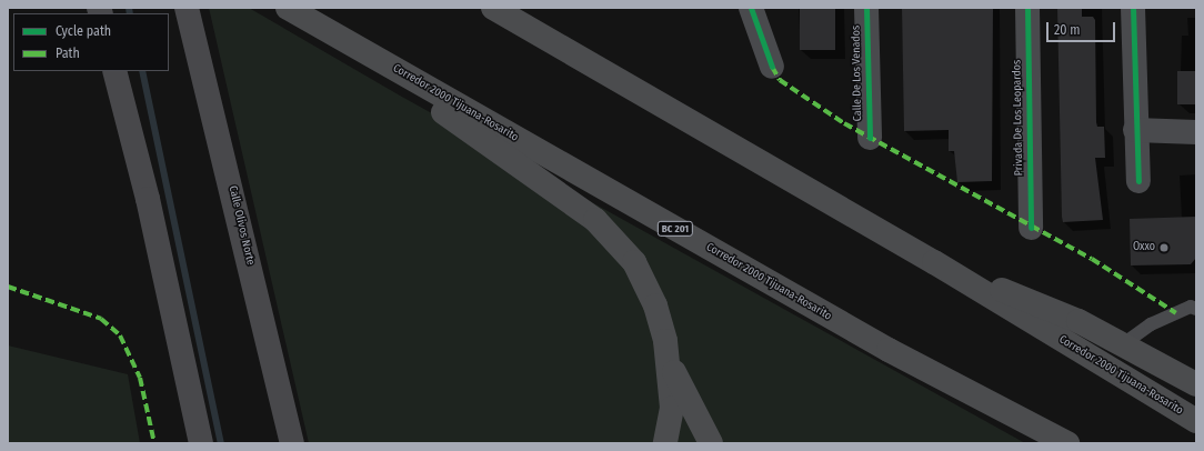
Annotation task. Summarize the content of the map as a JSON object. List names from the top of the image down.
{
  "streets": {
    "highway": ["Corredor 2000 Tijuana-Rosarito", "BC 201"],
    "main road": ["Calle Olivos Norte"],
    "street": ["Calle De Los Venados", "Privada De Los Leopardos"]
  },
  "places": ["Oxxo"],
  "legend": ["Cycle path", "Path"],
  "scale_bar": "20 m"
}
